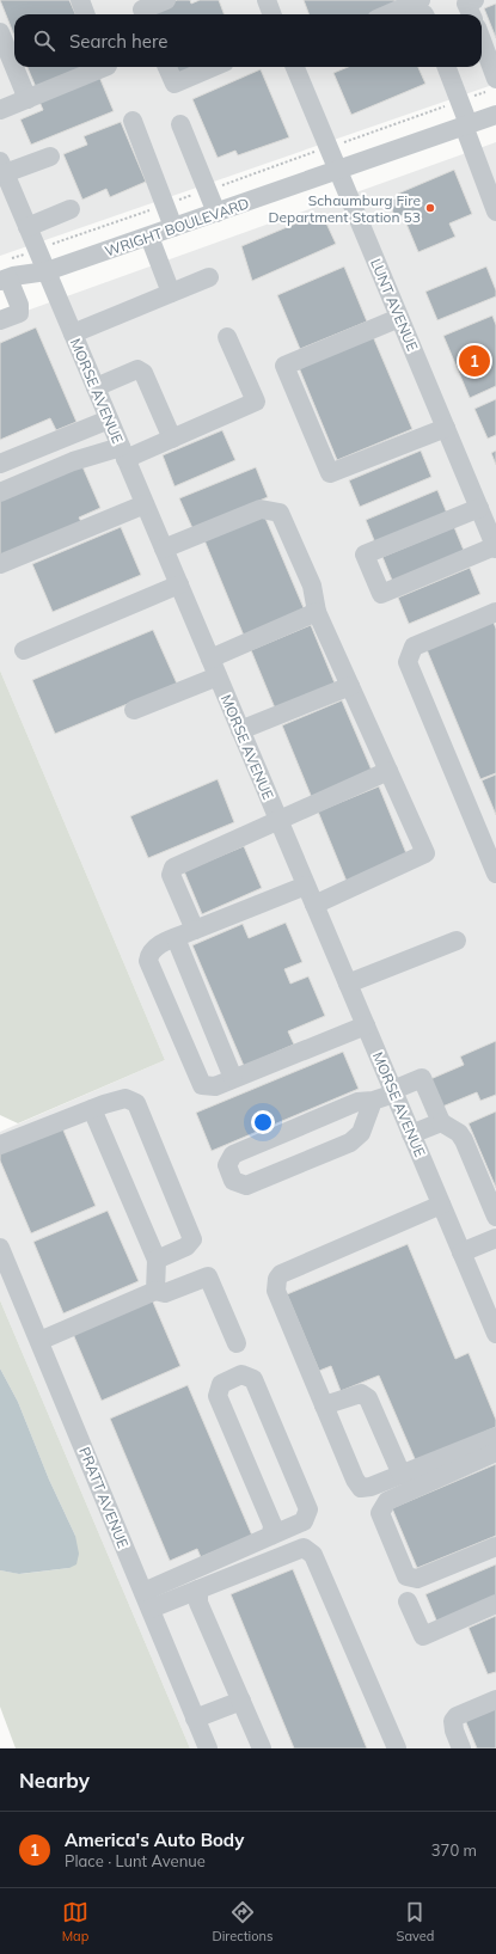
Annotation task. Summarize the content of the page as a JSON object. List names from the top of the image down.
{
  "streets": {
    "street": [
      "WRIGHT BOULEVARD",
      "LUNT AVENUE",
      "MORSE AVENUE",
      "PRATT AVENUE"
    ]
  },
  "crossings": [
    ["WRIGHT BOULEVARD", "LUNT AVENUE"],
    ["WRIGHT BOULEVARD", "MORSE AVENUE"]
  ],
  "places": ["Schaumburg Fire Department Station 53"],
  "page": {
    "search": "Search here",
    "pins": "1",
    "heading": "Nearby",
    "list": [
      {
        "mark": "1",
        "name": "America's Auto Body",
        "note": "Place · Lunt Avenue",
        "value": "370 m"
      }
    ],
    "nav": ["Map", "Directions", "Saved"]
  }
}
